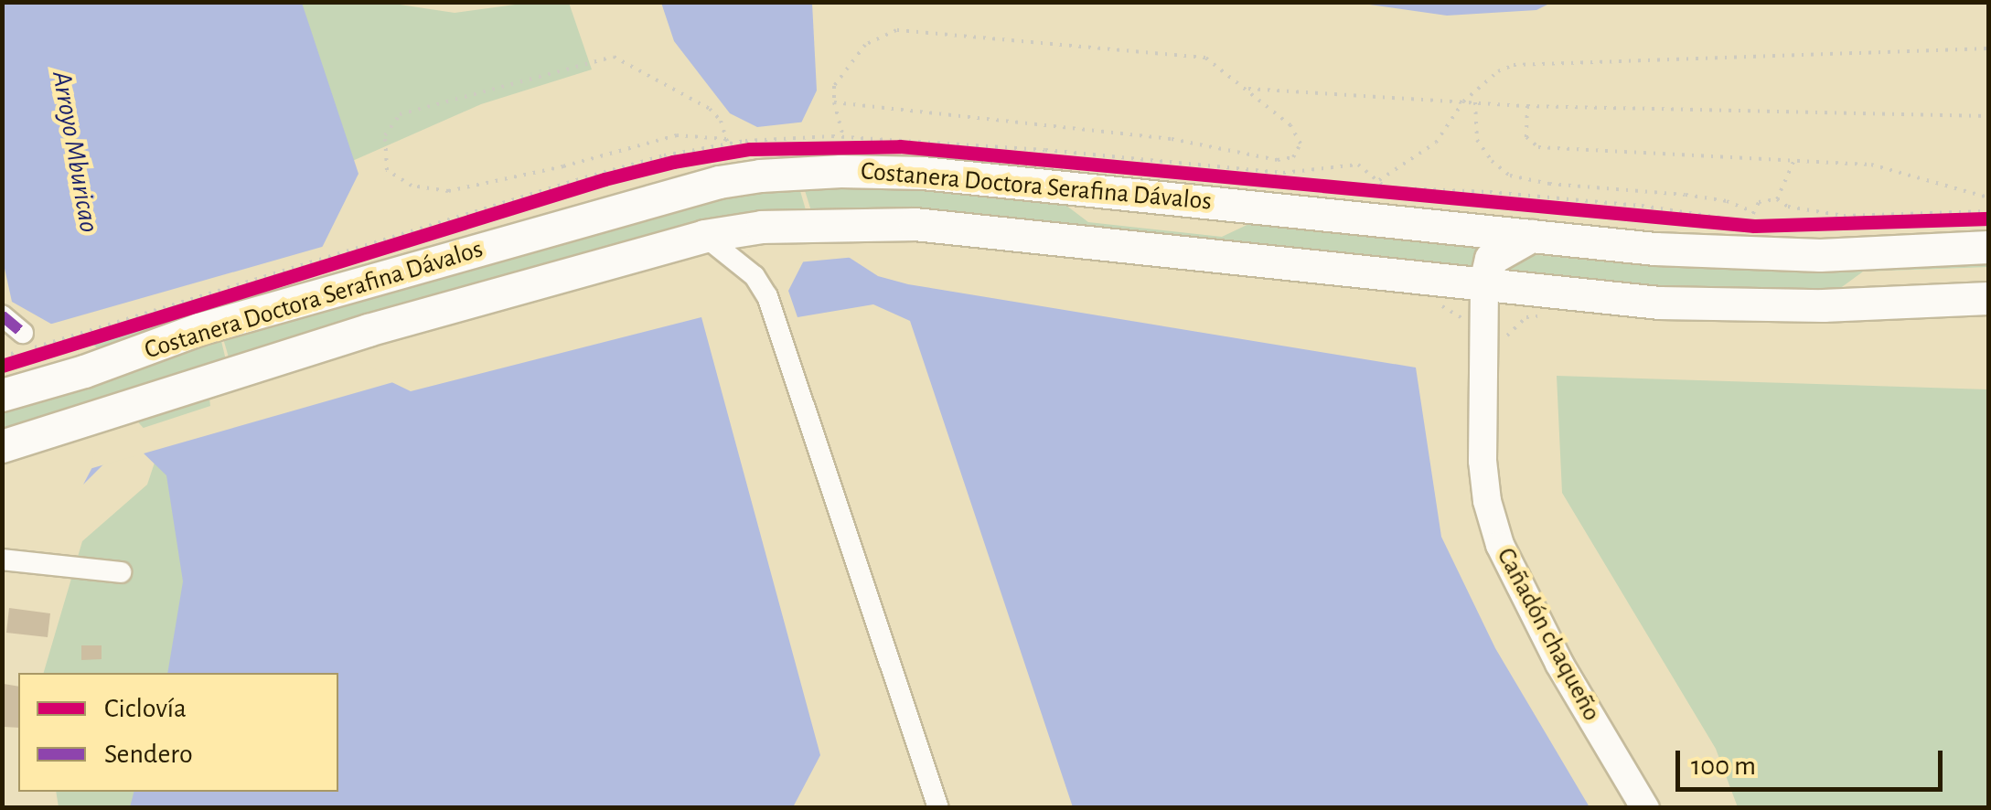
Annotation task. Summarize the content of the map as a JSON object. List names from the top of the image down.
{
  "streets": {
    "highway": ["Costanera Doctora Serafina Dávalos"],
    "main road": ["Cañadón chaqueño"]
  },
  "crossings": [
    ["Costanera Doctora Serafina Dávalos", "Cañadón chaqueño"]
  ],
  "water": ["Arroyo Mburicao"],
  "legend": ["Ciclovía", "Sendero"],
  "scale_bar": "100 m"
}
